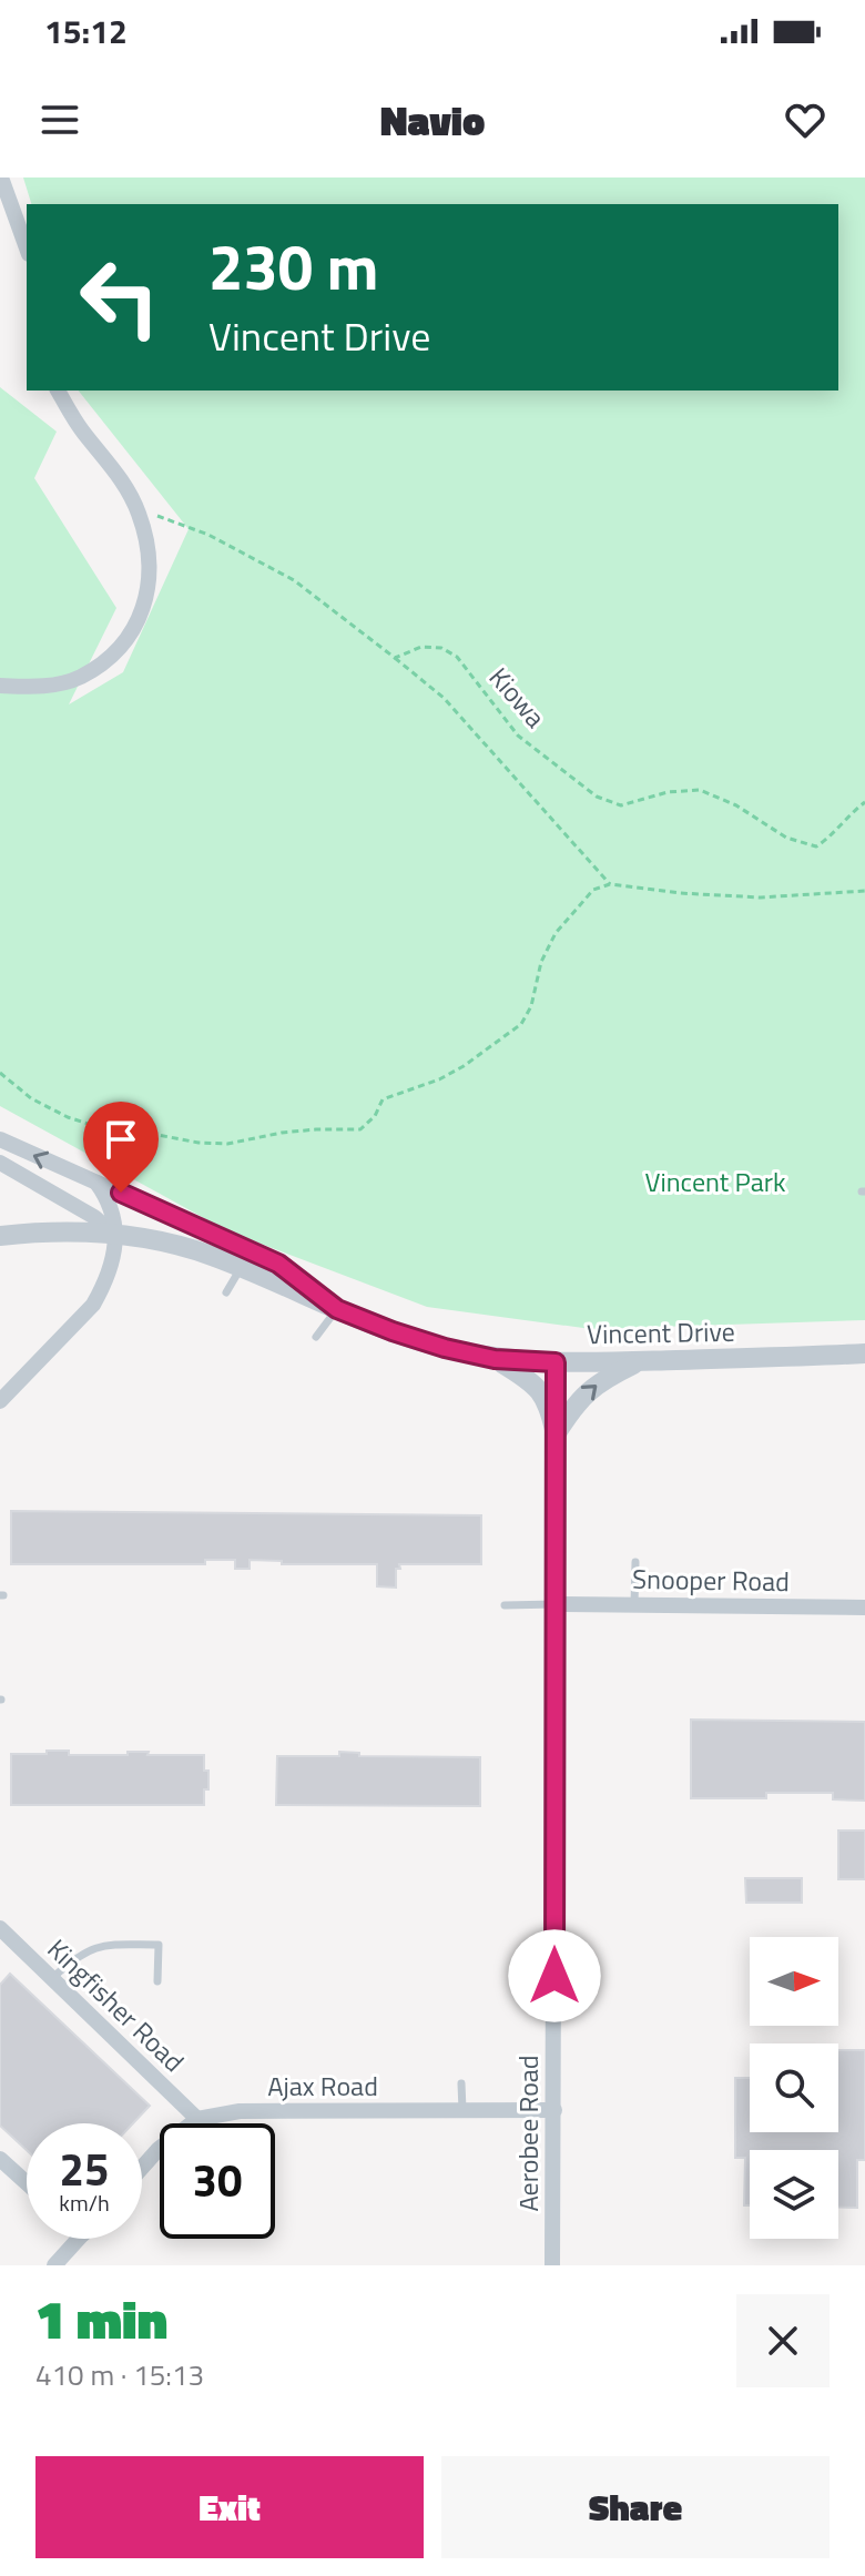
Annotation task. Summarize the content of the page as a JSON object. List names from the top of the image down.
{
  "streets": {
    "street": [
      "Vincent Drive",
      "Snooper Road",
      "Kingfisher Road",
      "Ajax Road",
      "Aerobee Road"
    ],
    "path": ["Kiowa"]
  },
  "crossings": [
    ["Vincent Drive", "Aerobee Road"],
    ["Snooper Road", "Aerobee Road"],
    ["Kingfisher Road", "Ajax Road"],
    ["Ajax Road", "Aerobee Road"]
  ],
  "parks": ["Vincent Park"],
  "north": "right",
  "page": {
    "status": "15:12",
    "header": "Navio",
    "turn": ["230 m", "Vincent Drive"],
    "speed": "25 km/h",
    "limit": "30",
    "heading": ["1 min", "410 m · 15:13"],
    "buttons": ["Exit", "Share"]
  }
}
